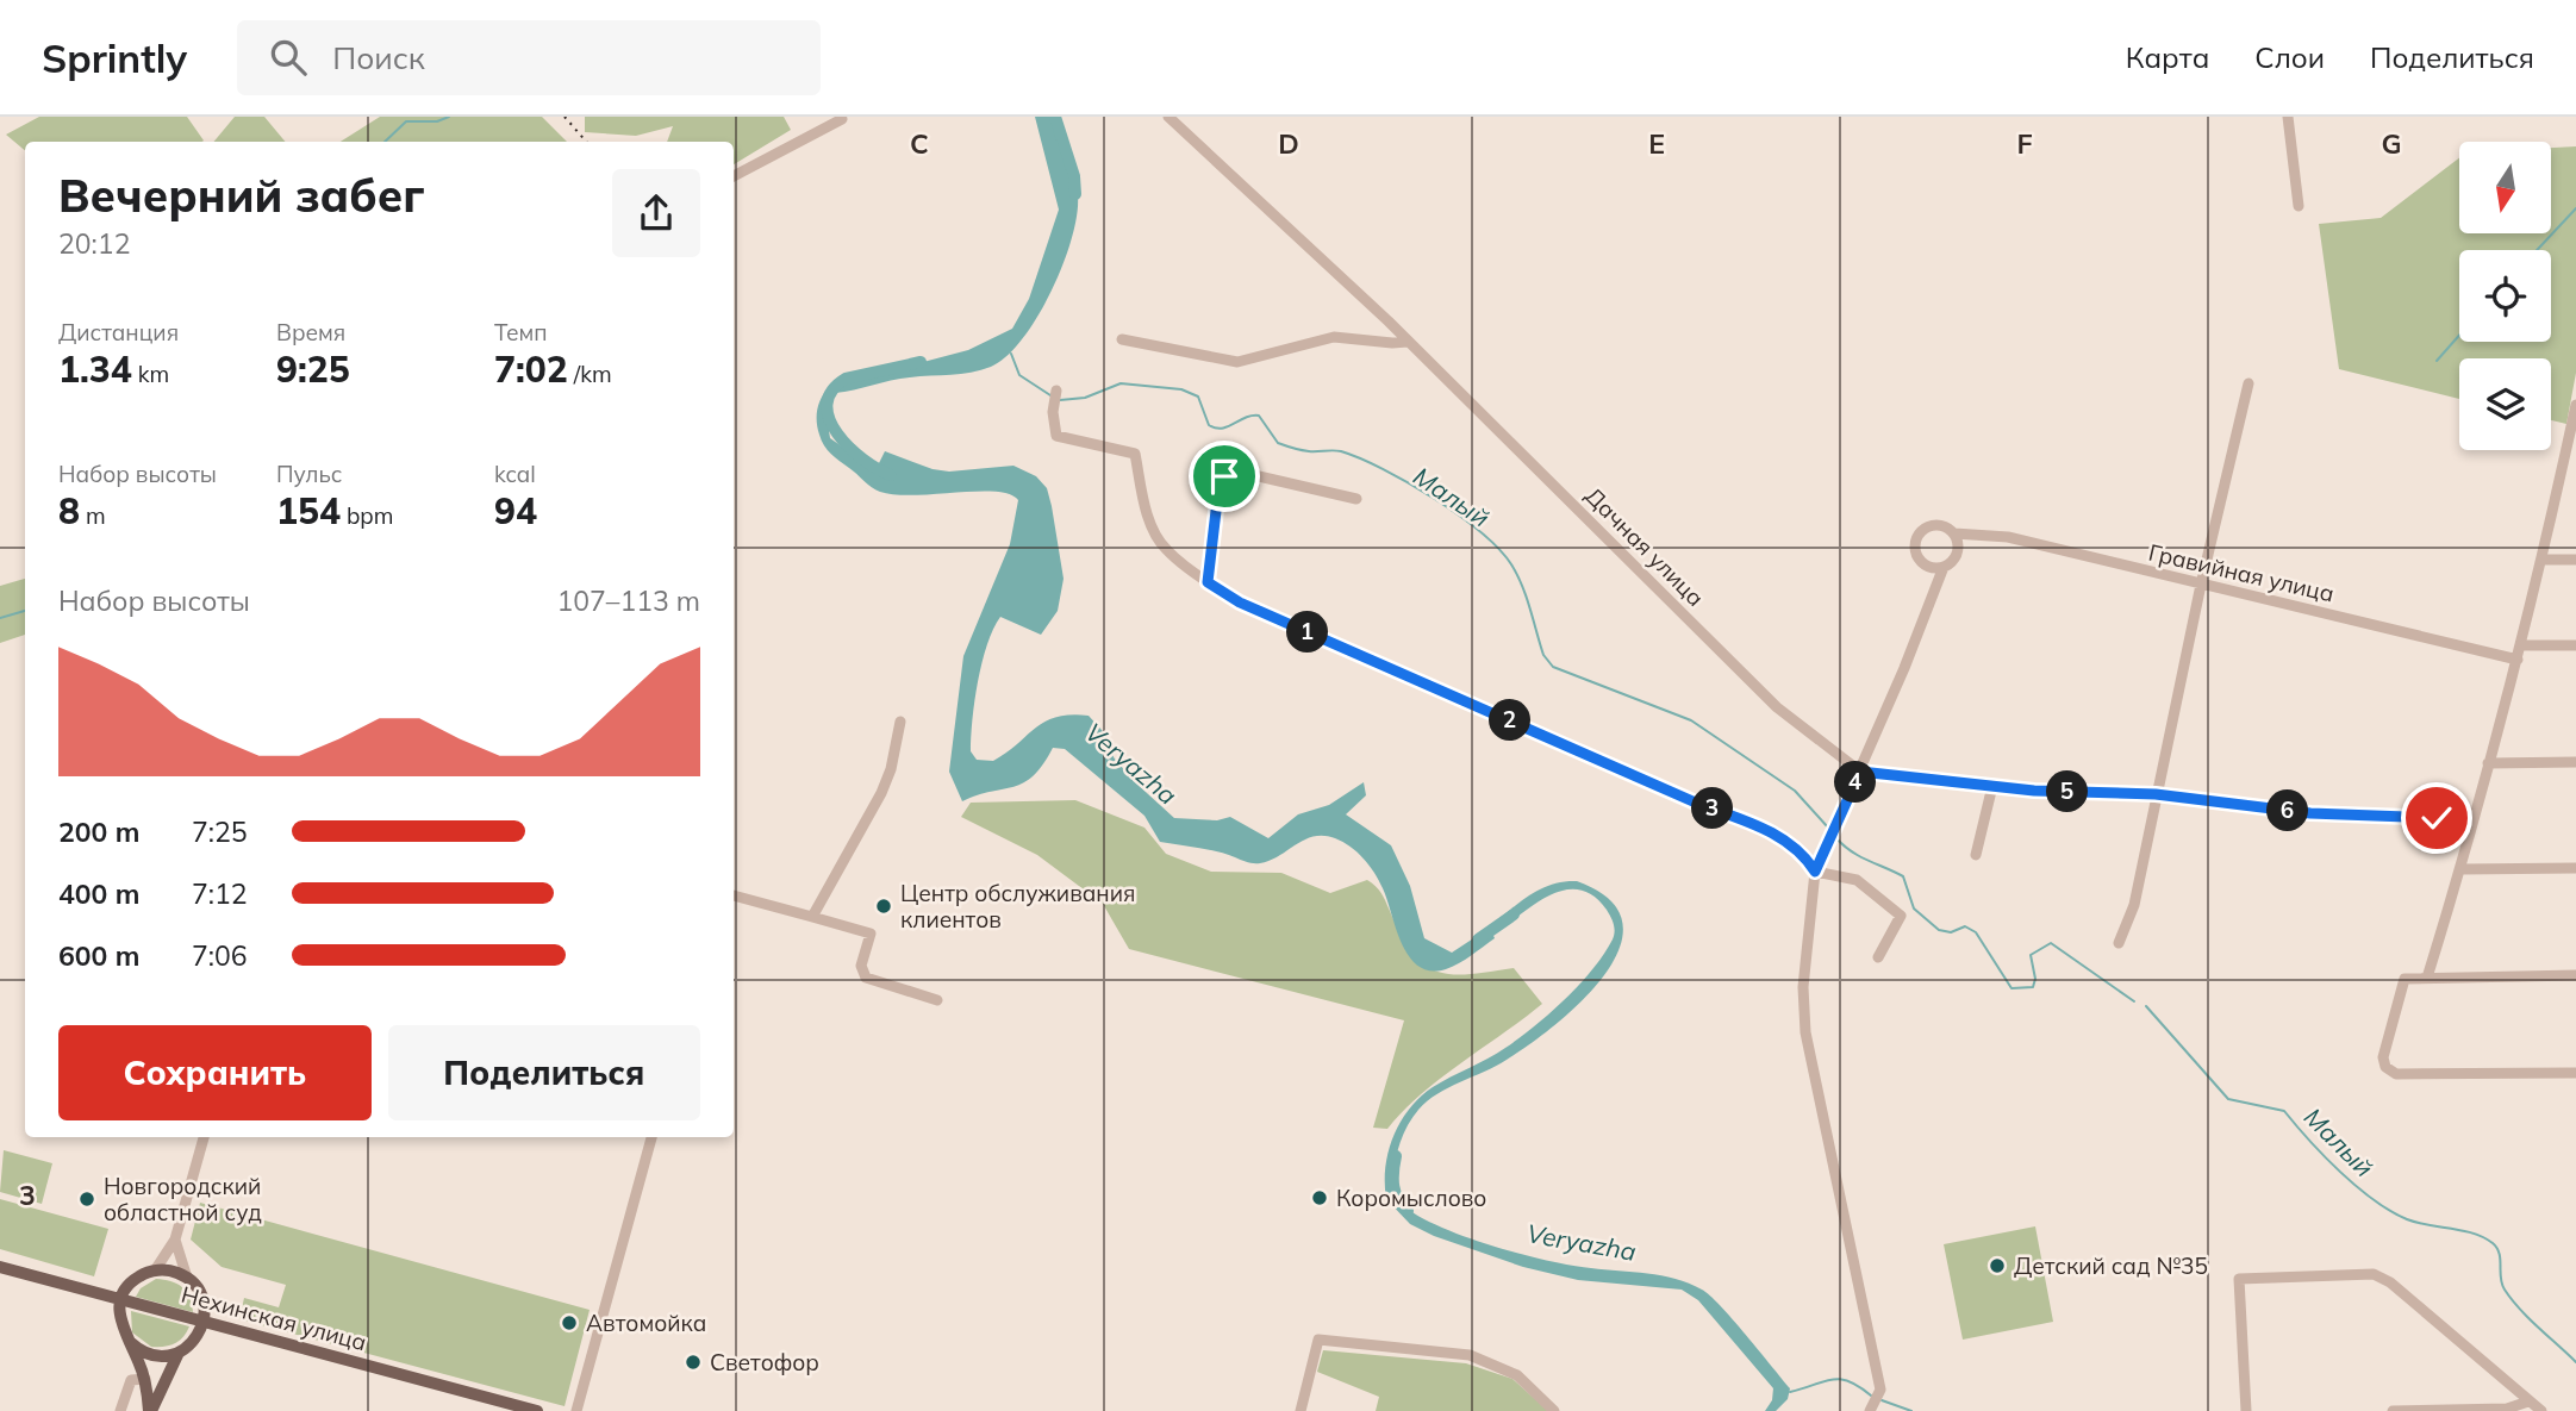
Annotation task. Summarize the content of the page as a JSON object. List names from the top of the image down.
{
  "streets": {
    "main road": ["Нехинская улица"],
    "street": ["Дачная улица", "Гравийная улица"]
  },
  "water": ["Малый", "Veryazha"],
  "places": [
    "Центр обслуживания клиентов",
    "Коромыслово",
    "Новгородский областной суд",
    "Детский сад №35",
    "Автомойка",
    "Светофор"
  ],
  "north": "bottom",
  "page": {
    "header": "Sprintly",
    "search": "Поиск",
    "nav": ["Карта", "Слои", "Поделиться"],
    "heading": ["Вечерний забег", "20:12"],
    "stats": [
      ["Дистанция", "1.34 km"],
      ["Время", "9:25"],
      ["Темп", "7:02 /km"],
      ["Набор высоты", "8 m"],
      ["Пульс", "154 bpm"],
      ["kcal", "94"]
    ],
    "chart": ["Набор высоты", "107–113 m"],
    "pins": [
      "1",
      "2",
      "4",
      "5",
      "3",
      "6"
    ],
    "list": [
      {
        "name": "200 m",
        "note": "7:25"
      },
      {
        "name": "400 m",
        "note": "7:12"
      },
      {
        "name": "600 m",
        "note": "7:06"
      }
    ],
    "buttons": ["Сохранить", "Поделиться"]
  },
  "grid": {
    "columns": [
      "C",
      "D",
      "E",
      "F",
      "G"
    ],
    "rows": ["3"]
  }
}
